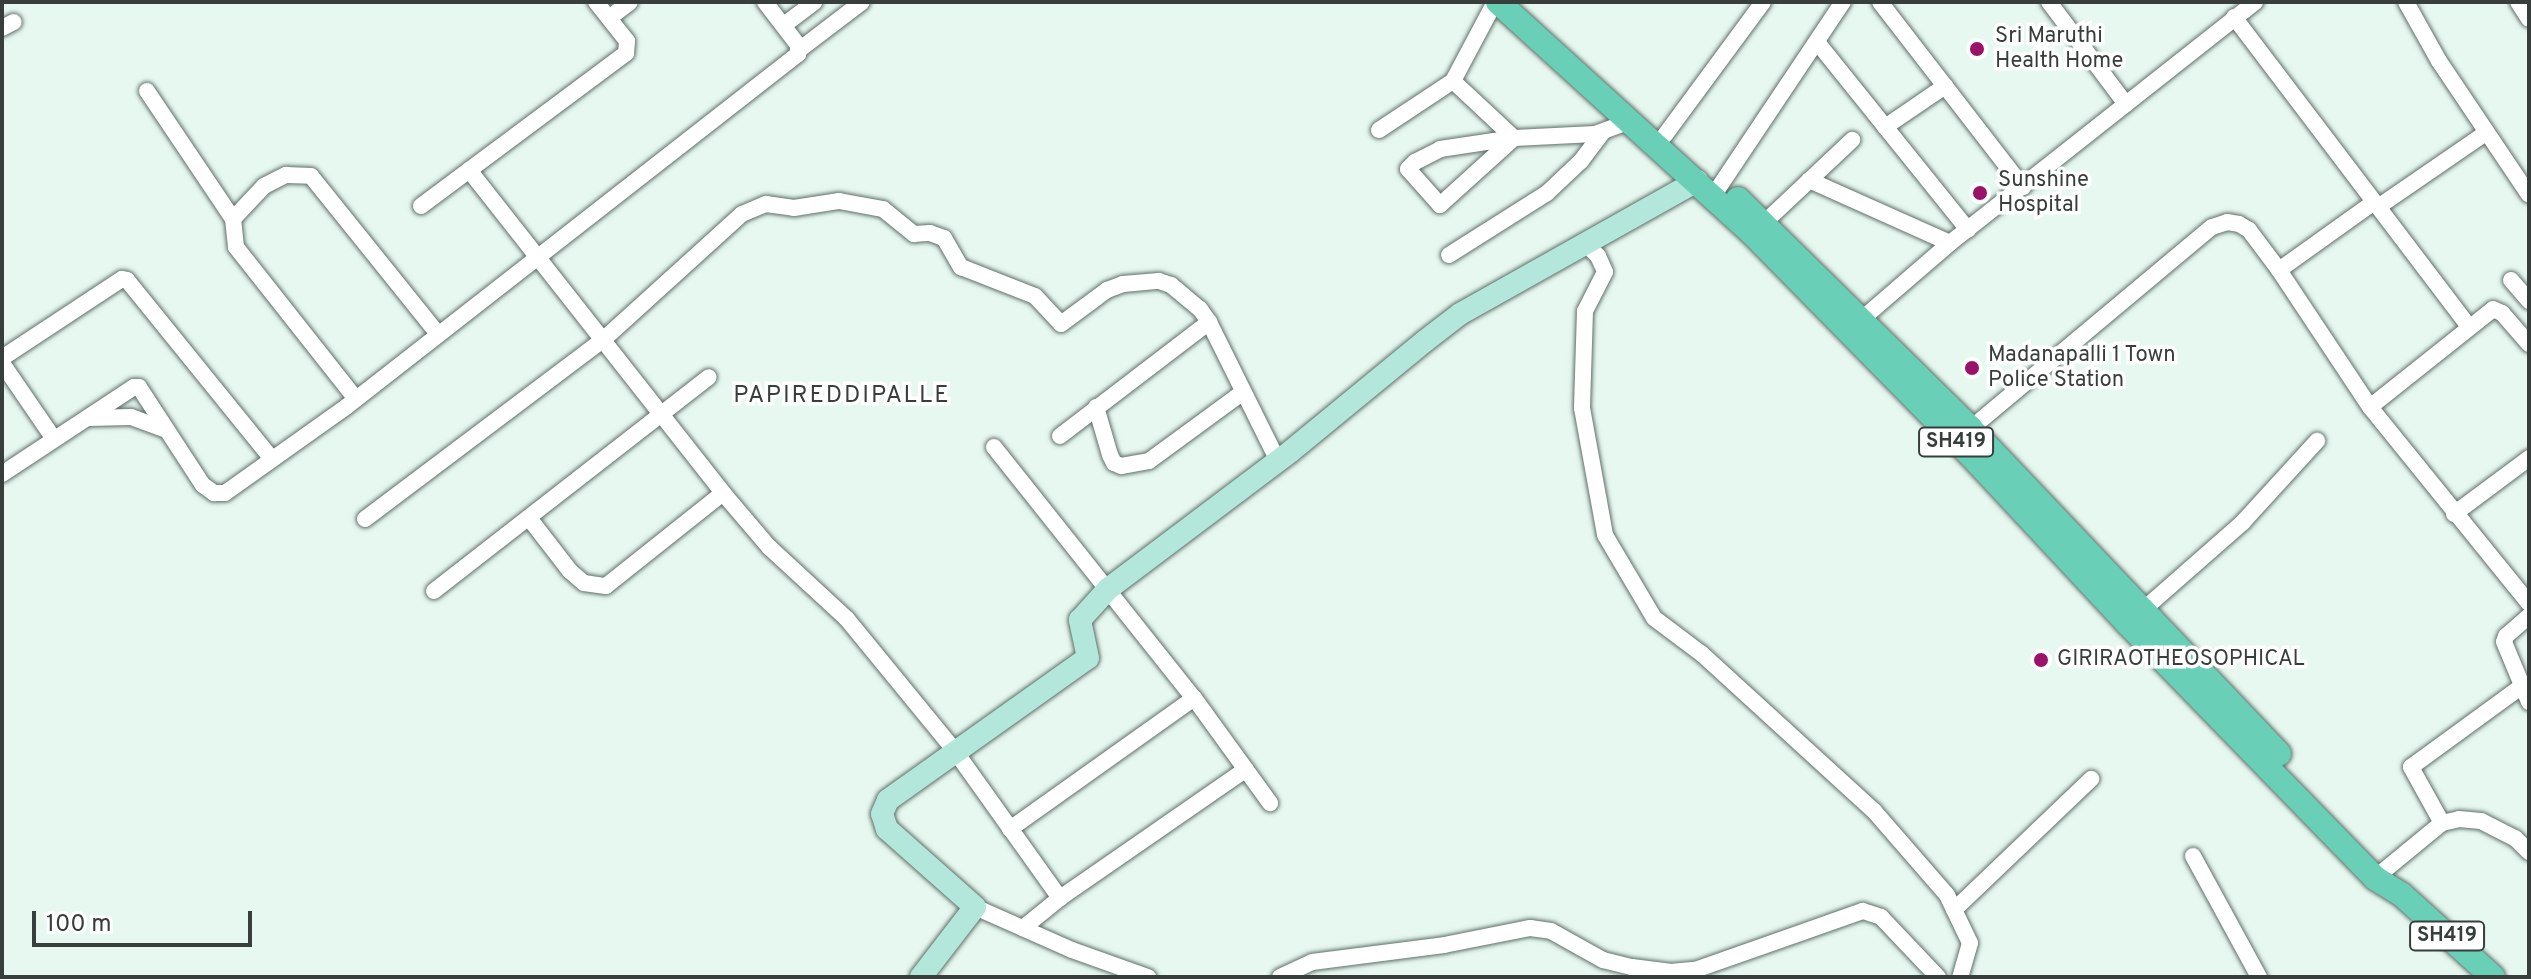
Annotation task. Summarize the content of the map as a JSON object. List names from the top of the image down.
{
  "streets": {
    "main road": ["SH419"]
  },
  "districts": ["PAPIREDDIPALLE"],
  "places": [
    "Sri Maruthi Health Home",
    "Sunshine Hospital",
    "Madanapalli 1 Town Police Station",
    "GIRIRAOTHEOSOPHICAL"
  ],
  "scale_bar": "100 m"
}
